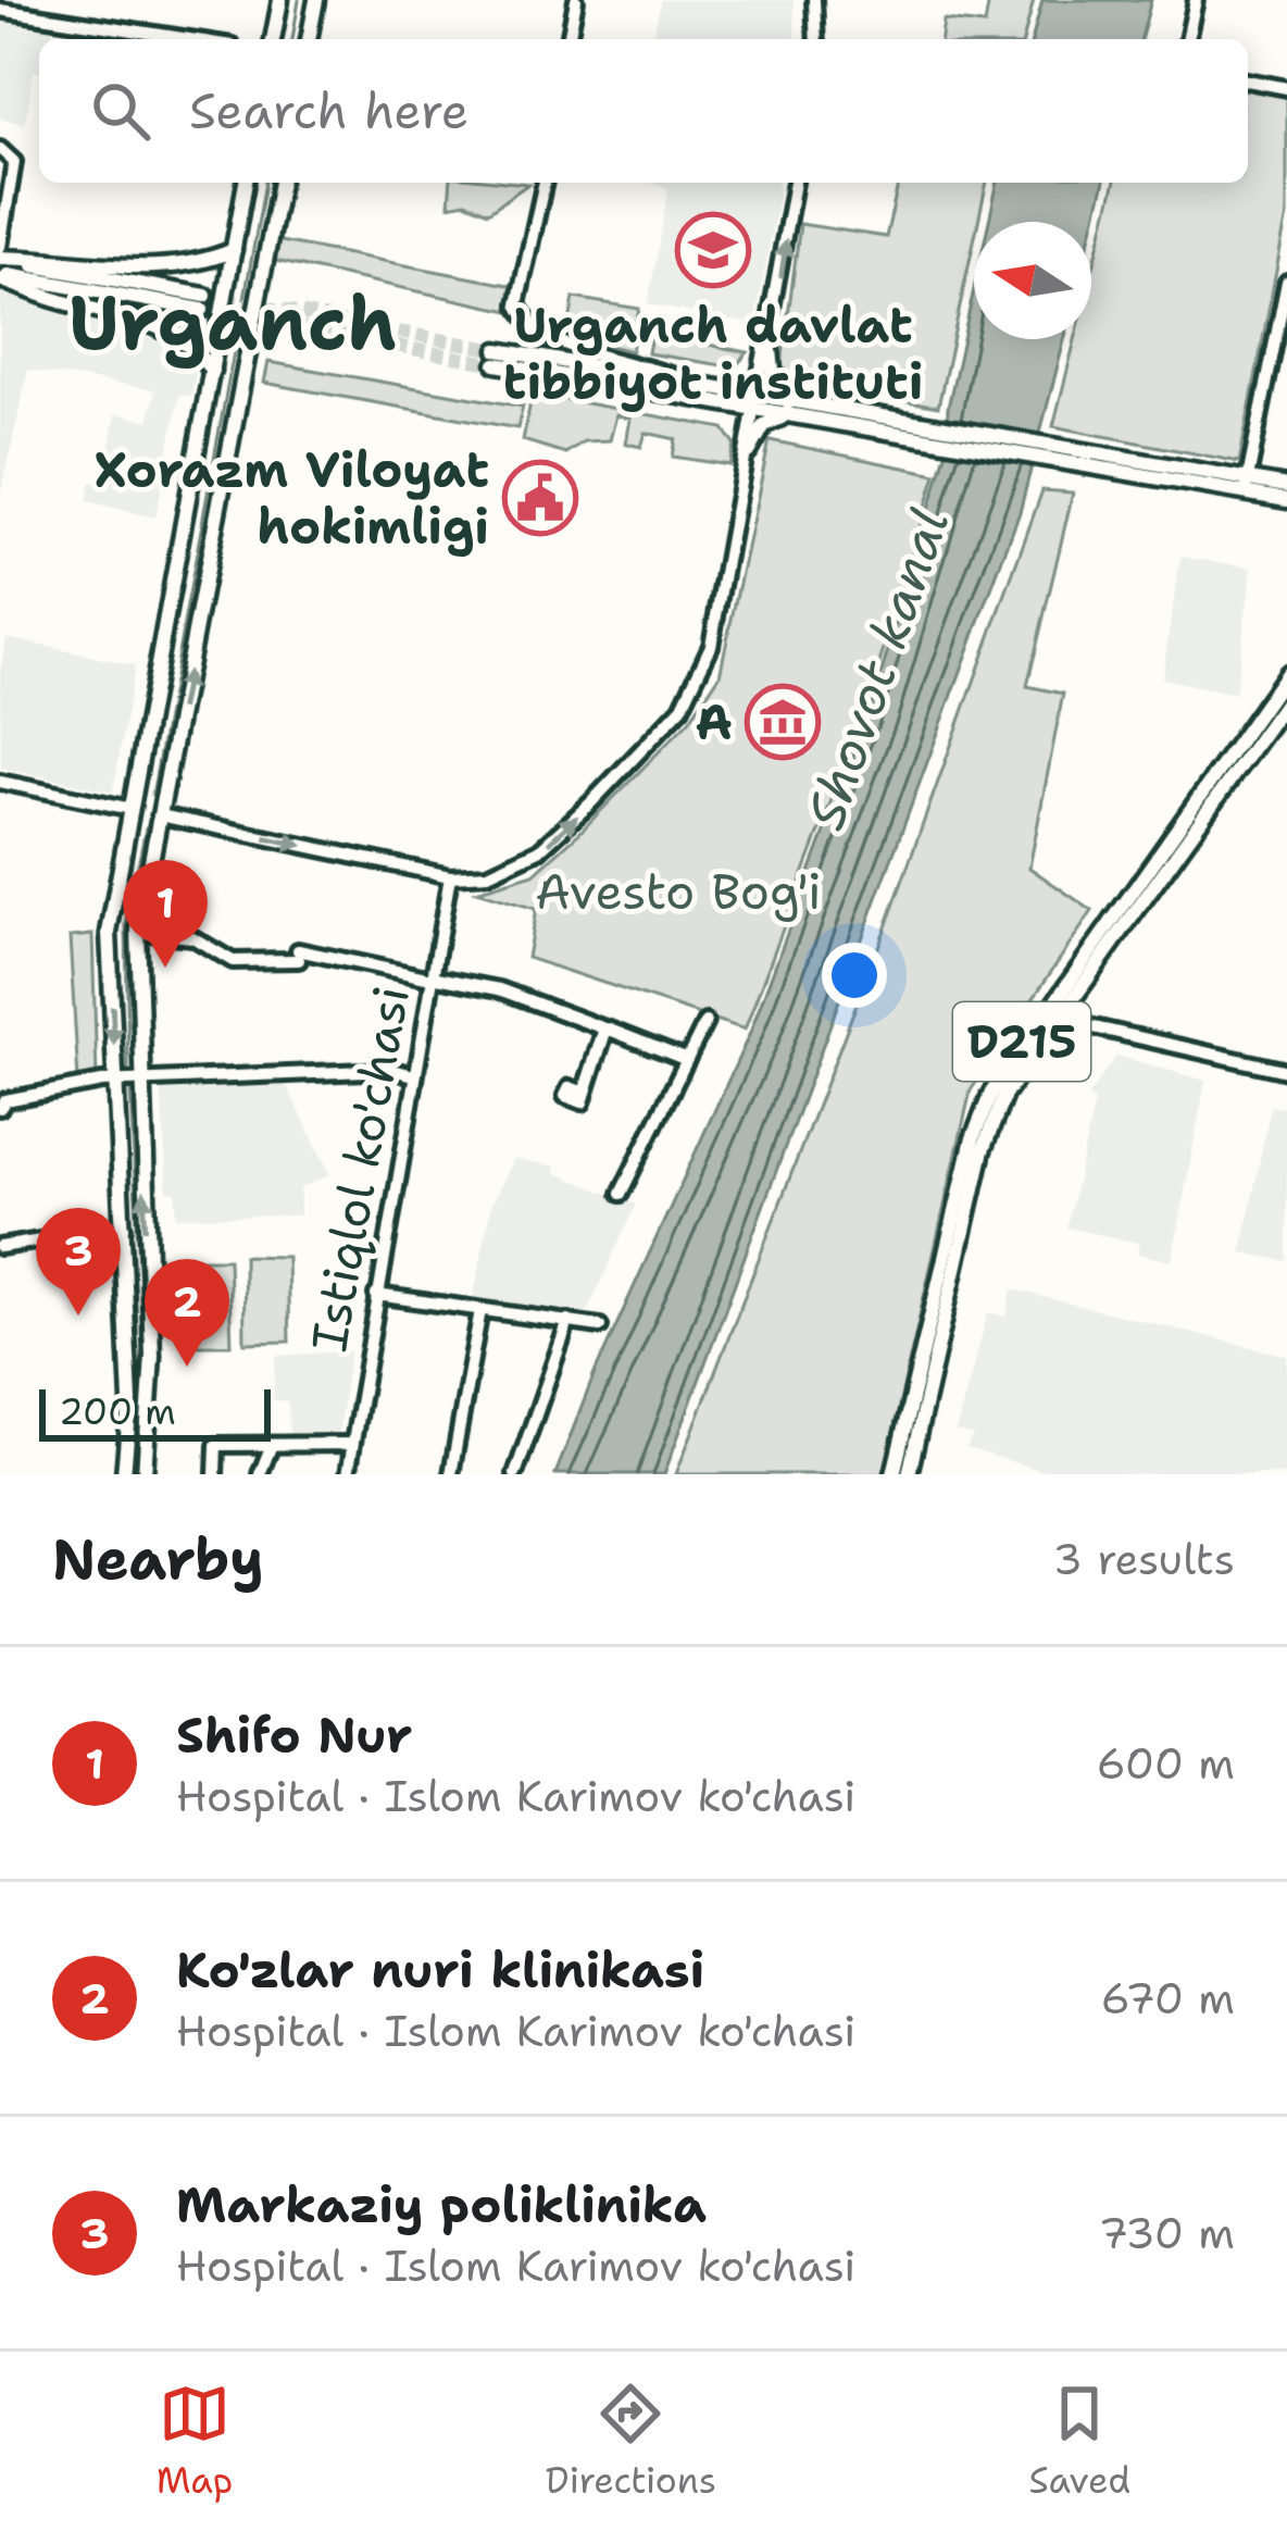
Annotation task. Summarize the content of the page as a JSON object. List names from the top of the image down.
{
  "streets": {
    "main road": ["D215"],
    "street": ["Istiqlol ko'chasi"]
  },
  "districts": ["Urganch"],
  "water": ["Shovot kanal"],
  "parks": ["Avesto Bog'i"],
  "places": {
    "school or university": ["Urganch davlat tibbiyot instituti"],
    "public building": ["Xorazm Viloyat hokimligi"],
    "museum": ["A"]
  },
  "scale_bar": "200 m",
  "north": "left",
  "page": {
    "search": "Search here",
    "pins": ["1", "3", "2"],
    "scale": "200 m",
    "heading": ["Nearby", "3 results"],
    "list": [
      {
        "mark": "1",
        "name": "Shifo Nur",
        "note": "Hospital · Islom Karimov ko'chasi",
        "value": "600 m"
      },
      {
        "mark": "2",
        "name": "Ko'zlar nuri klinikasi",
        "note": "Hospital · Islom Karimov ko'chasi",
        "value": "670 m"
      },
      {
        "mark": "3",
        "name": "Markaziy poliklinika",
        "note": "Hospital · Islom Karimov ko'chasi",
        "value": "730 m"
      }
    ],
    "nav": ["Map", "Directions", "Saved"]
  }
}
